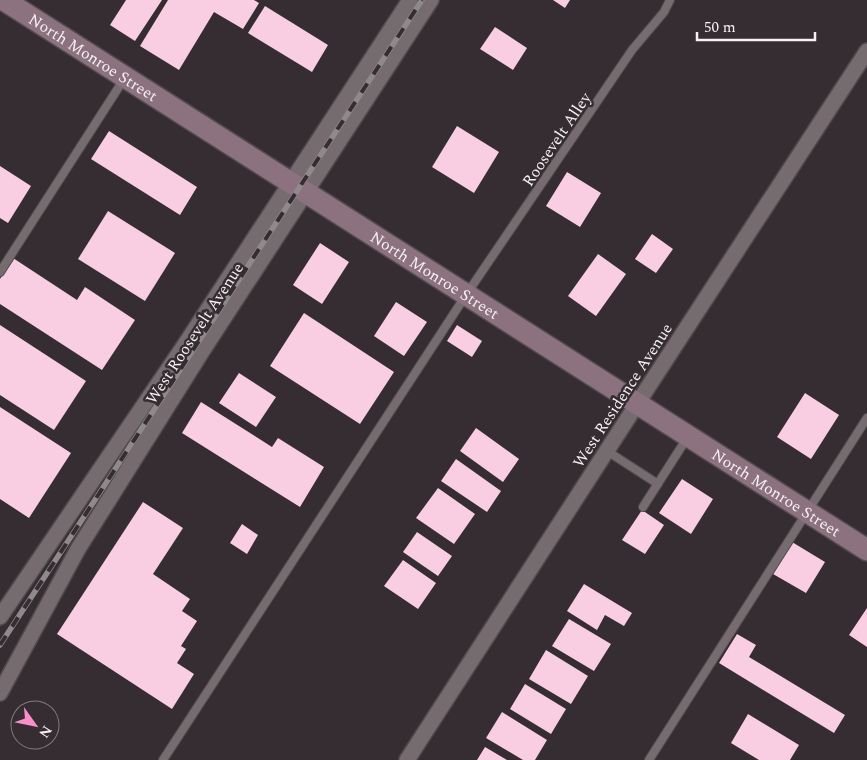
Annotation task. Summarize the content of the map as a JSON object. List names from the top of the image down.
{
  "streets": {
    "main road": ["North Monroe Street"],
    "street": ["West Roosevelt Avenue", "West Residence Avenue"],
    "lane": ["Roosevelt Alley"]
  },
  "crossings": [
    ["North Monroe Street", "Roosevelt Alley"],
    ["North Monroe Street", "West Roosevelt Avenue"],
    ["North Monroe Street", "West Residence Avenue"]
  ],
  "scale_bar": "50 m",
  "north": "bottom right"
}
